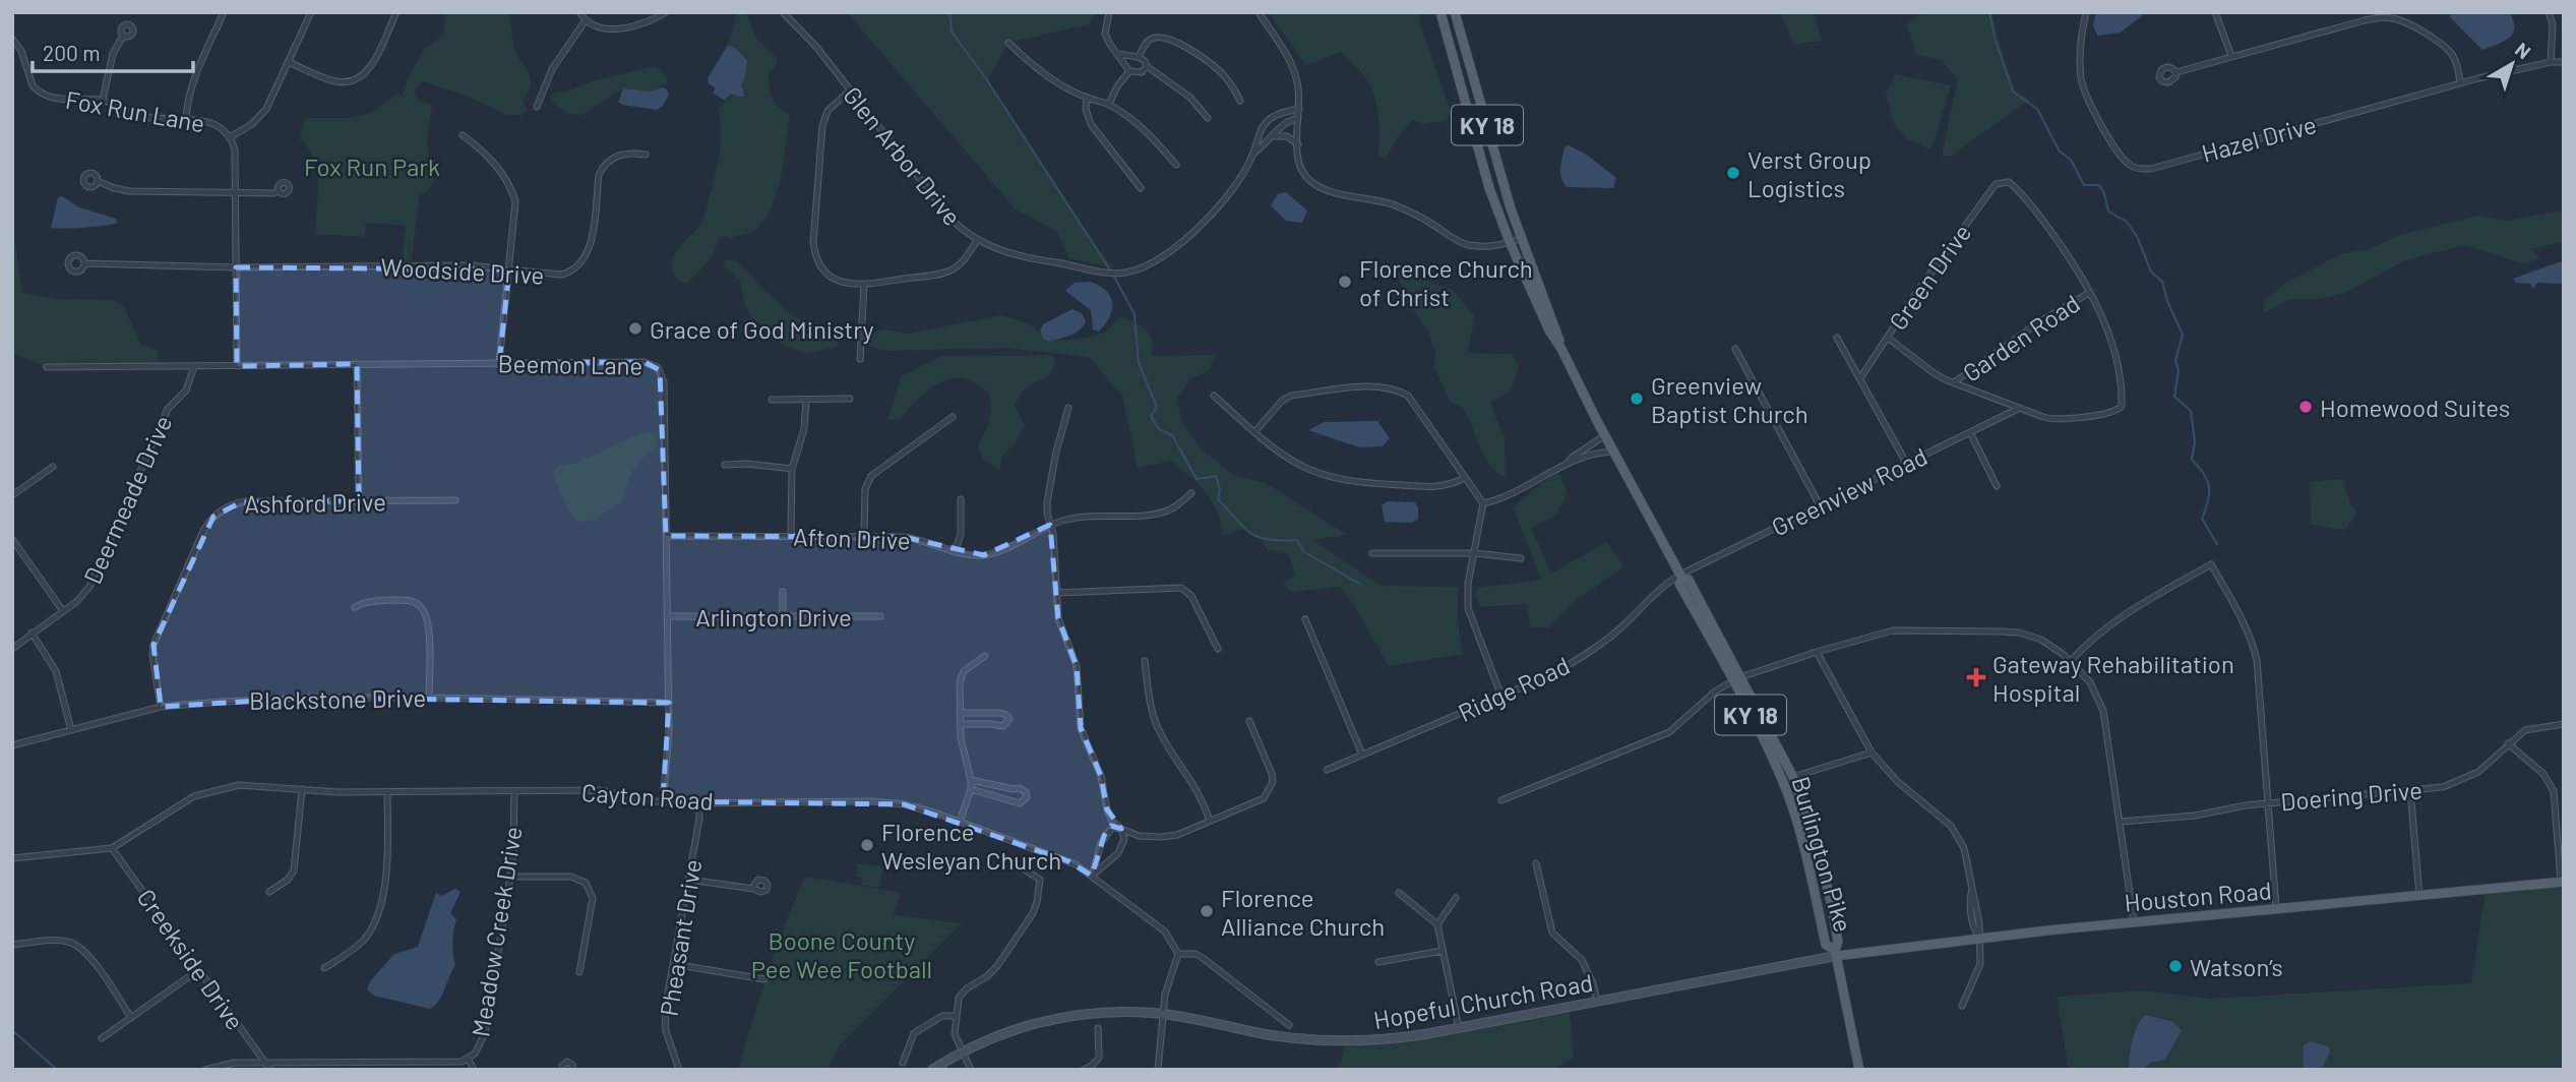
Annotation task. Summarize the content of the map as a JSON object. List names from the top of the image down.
{
  "streets": {
    "main road": [
      "KY 18",
      "Burlington Pike",
      "Houston Road",
      "Hopeful Church Road"
    ],
    "street": [
      "Fox Run Lane",
      "Hazel Drive",
      "Glen Arbor Drive",
      "Woodside Drive",
      "Green Drive",
      "Garden Road",
      "Beemon Lane",
      "Greenview Road",
      "Deermeade Drive",
      "Ashford Drive",
      "Afton Drive",
      "Arlington Drive",
      "Ridge Road",
      "Blackstone Drive",
      "Doering Drive",
      "Cayton Road",
      "Meadow Creek Drive",
      "Pheasant Drive",
      "Creekside Drive"
    ]
  },
  "crossings": [
    ["Fox Run Lane", "Woodside Drive"],
    ["Fox Run Lane", "Beemon Lane"],
    ["Green Drive", "Garden Road"],
    ["Beemon Lane", "Deermeade Drive"],
    ["Beemon Lane", "Afton Drive"],
    ["Beemon Lane", "Arlington Drive"],
    ["Beemon Lane", "Blackstone Drive"],
    ["Beemon Lane", "Cayton Road"],
    ["Greenview Road", "Ridge Road"],
    ["Greenview Road", "Burlington Pike"],
    ["Ashford Drive", "Blackstone Drive"],
    ["Ridge Road", "Burlington Pike"],
    ["Cayton Road", "Meadow Creek Drive"],
    ["Cayton Road", "Pheasant Drive"],
    ["Cayton Road", "Creekside Drive"],
    ["Burlington Pike", "Houston Road"],
    ["Burlington Pike", "Hopeful Church Road"],
    ["Houston Road", "Hopeful Church Road"],
    ["Meadow Creek Drive", "Creekside Drive"]
  ],
  "parks": ["Fox Run Park", "Boone County Pee Wee Football"],
  "places": {
    "other": [
      "Verst Group Logistics",
      "Florence Church of Christ",
      "Grace of God Ministry",
      "Greenview Baptist Church",
      "Homewood Suites",
      "Florence Wesleyan Church",
      "Florence Alliance Church",
      "Watson’s"
    ],
    "health": ["Gateway Rehabilitation Hospital"]
  },
  "scale_bar": "200 m",
  "north": "top right"
}
